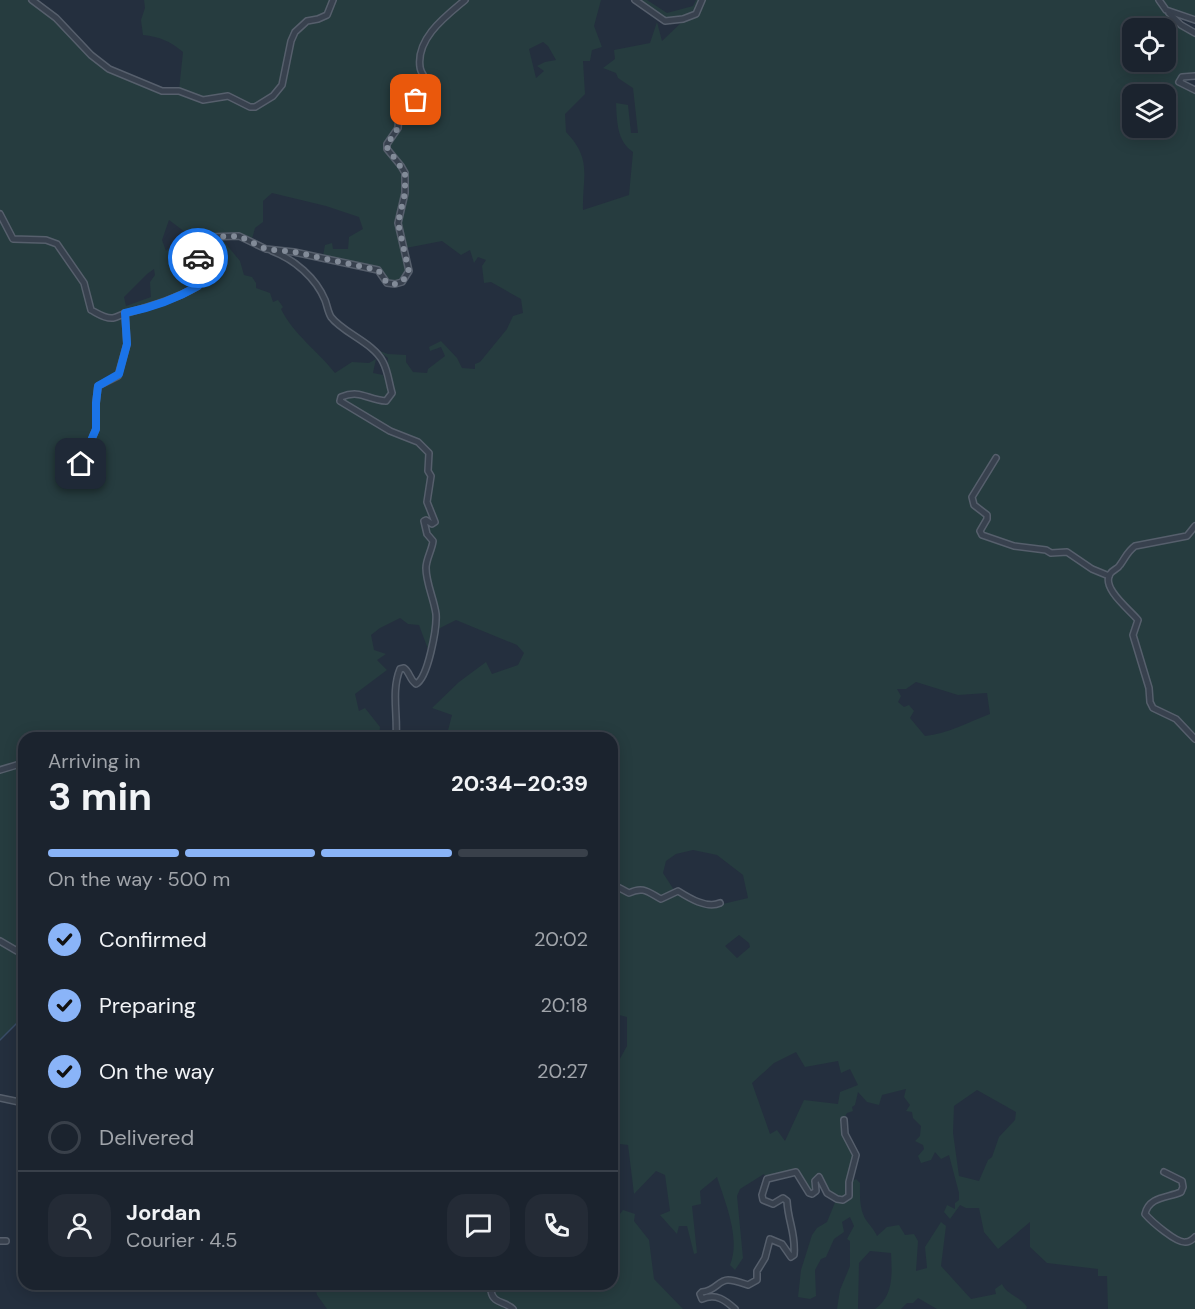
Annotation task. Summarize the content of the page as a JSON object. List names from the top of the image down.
{
  "page": {
    "heading": ["3 min", "Arriving in", "20:34–20:39"],
    "panel": ["Jordan", "Courier · 4.5"],
    "bar": "On the way · 500 m",
    "list": [
      ["Confirmed", "20:02"],
      ["Preparing", "20:18"],
      ["On the way", "20:27"],
      "Delivered"
    ]
  }
}
